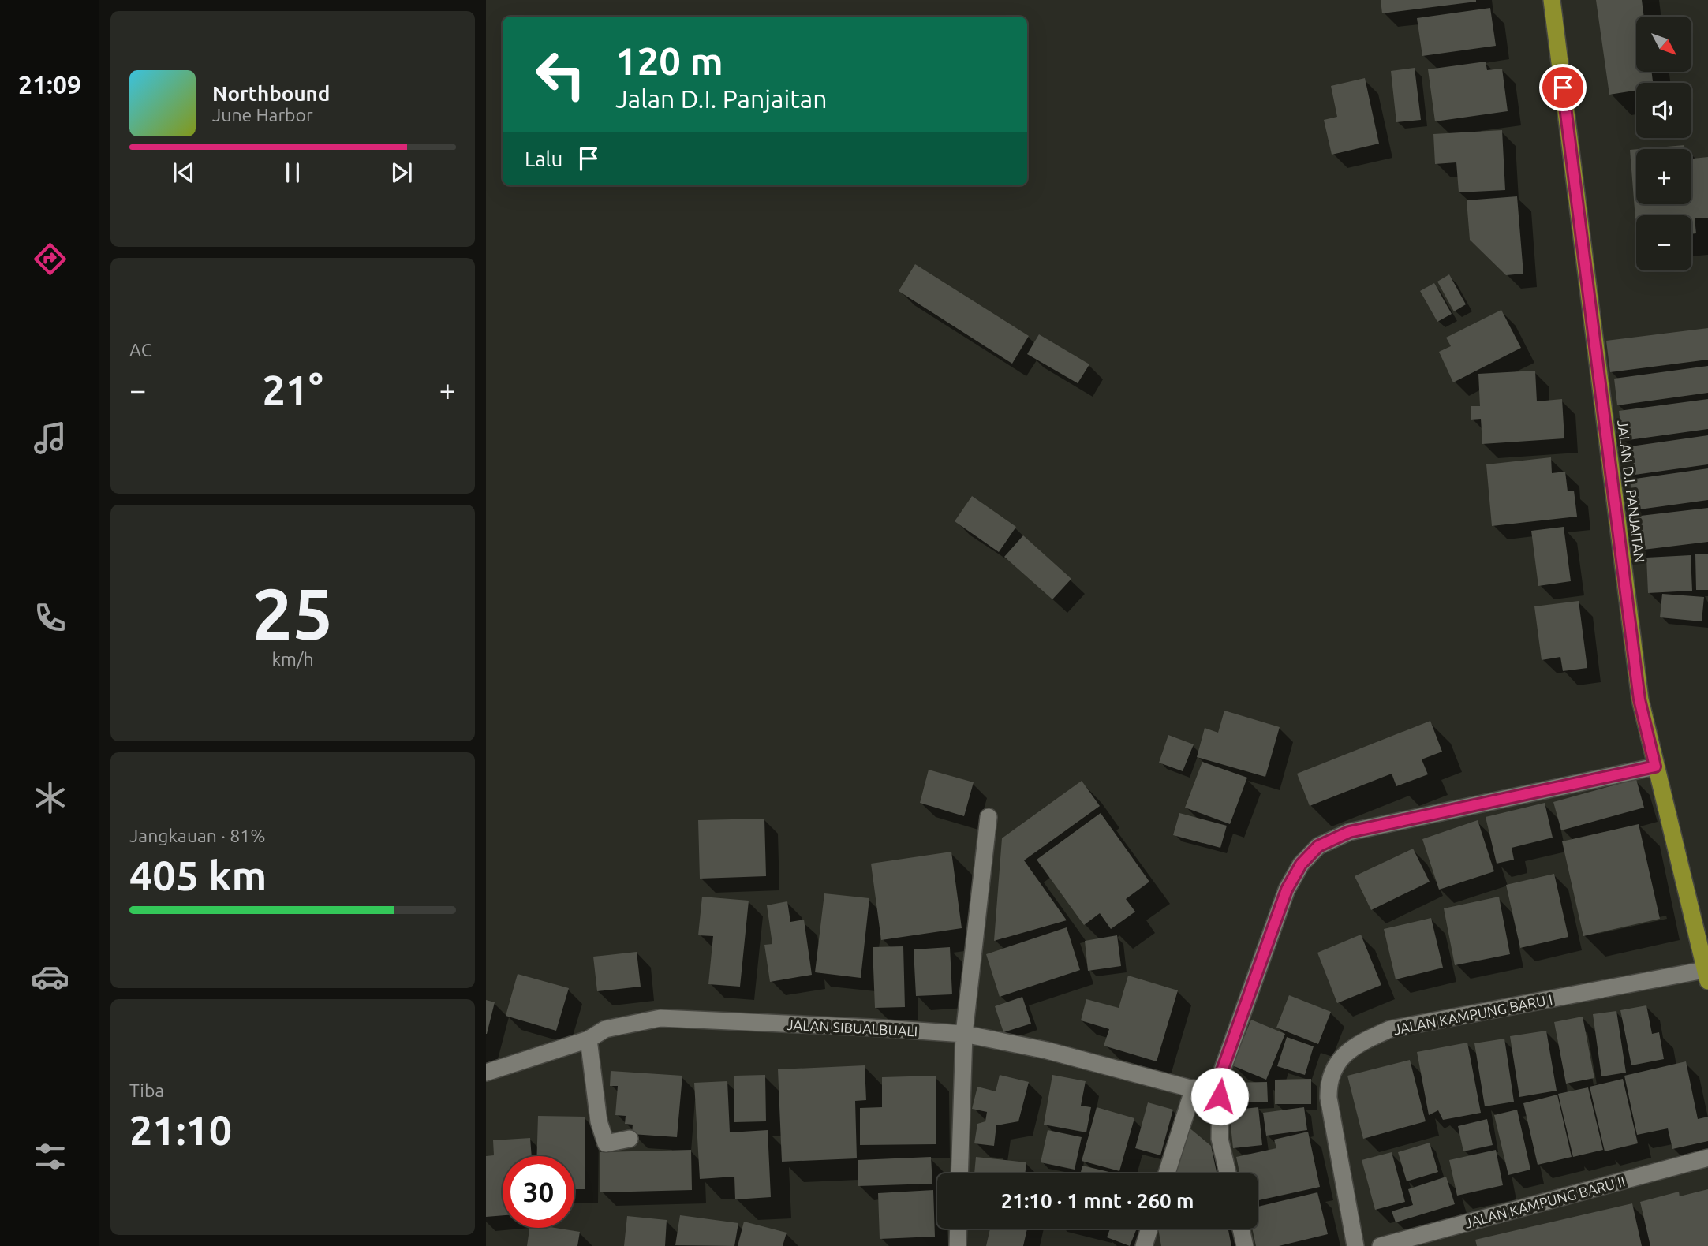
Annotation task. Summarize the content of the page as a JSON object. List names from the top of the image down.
{
  "streets": {
    "highway": ["JALAN D.I. PANJAITAN"],
    "street": ["JALAN KAMPUNG BARU I", "JALAN SIBUALBUALI", "JALAN KAMPUNG BARU II"]
  },
  "crossings": [
    ["JALAN D.I. PANJAITAN", "JALAN KAMPUNG BARU I"]
  ],
  "north": "bottom right",
  "page": {
    "tabs": "21:09",
    "map_buttons": ["+", "−"],
    "turn": ["120 m", "Jalan D.I. Panjaitan"],
    "song": ["Northbound", "June Harbor"],
    "then": "Lalu",
    "tile": [
      "AC",
      ["25", "km/h"],
      ["Jangkauan · 81%", "405 km"],
      ["Tiba", "21:10"]
    ],
    "heat": ["−", "21°", "+"],
    "limit": "30",
    "trip": "21:10 · 1 mnt · 260 m"
  }
}
